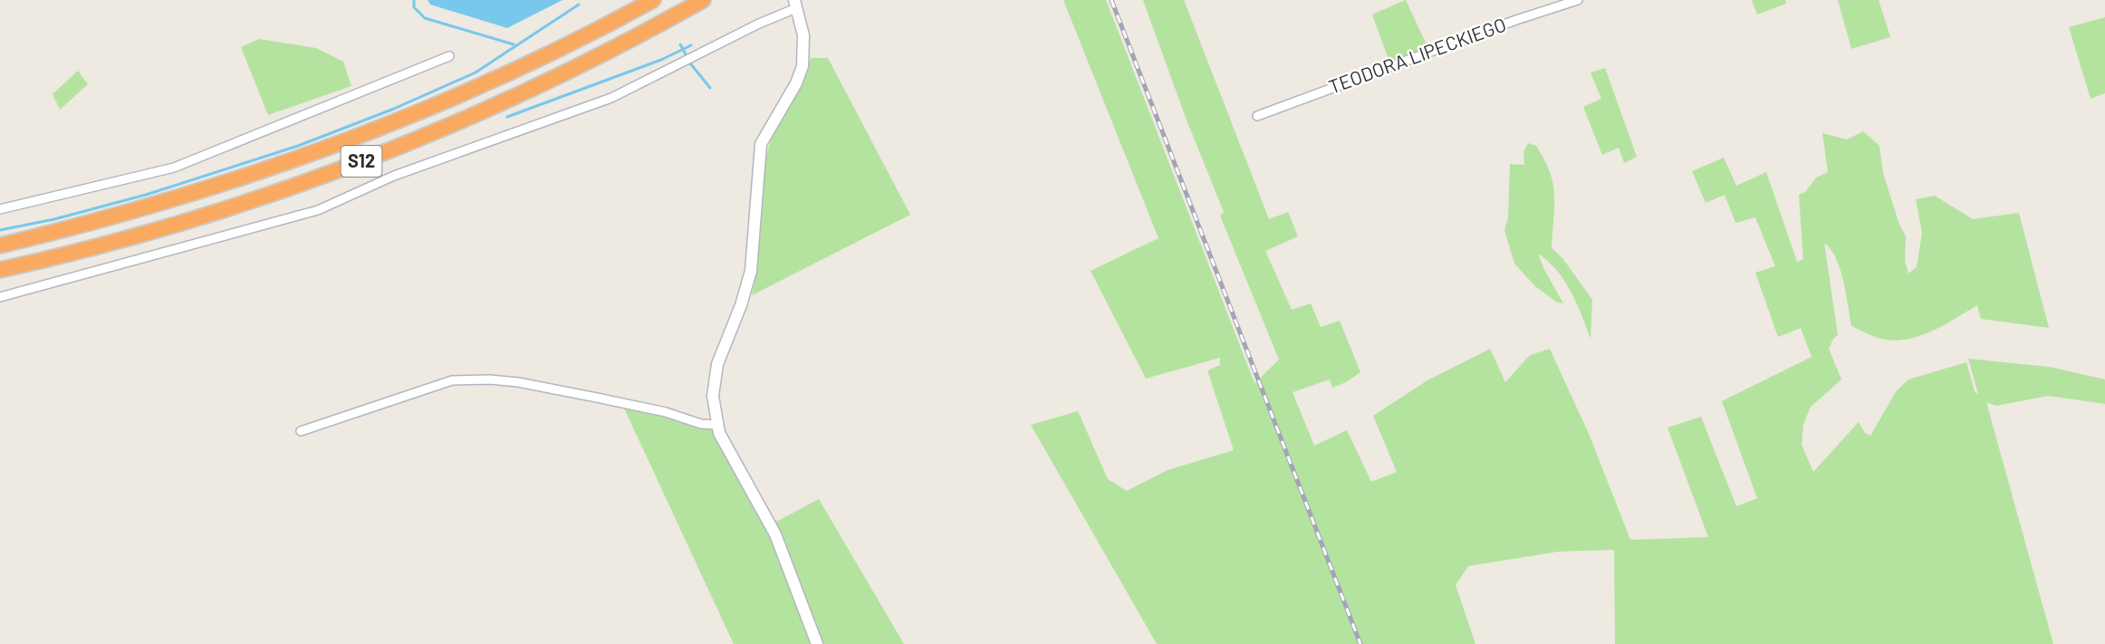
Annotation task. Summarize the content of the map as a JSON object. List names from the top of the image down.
{
  "streets": {
    "highway": ["S12"],
    "street": ["TEODORA LIPECKIEGO"]
  }
}
